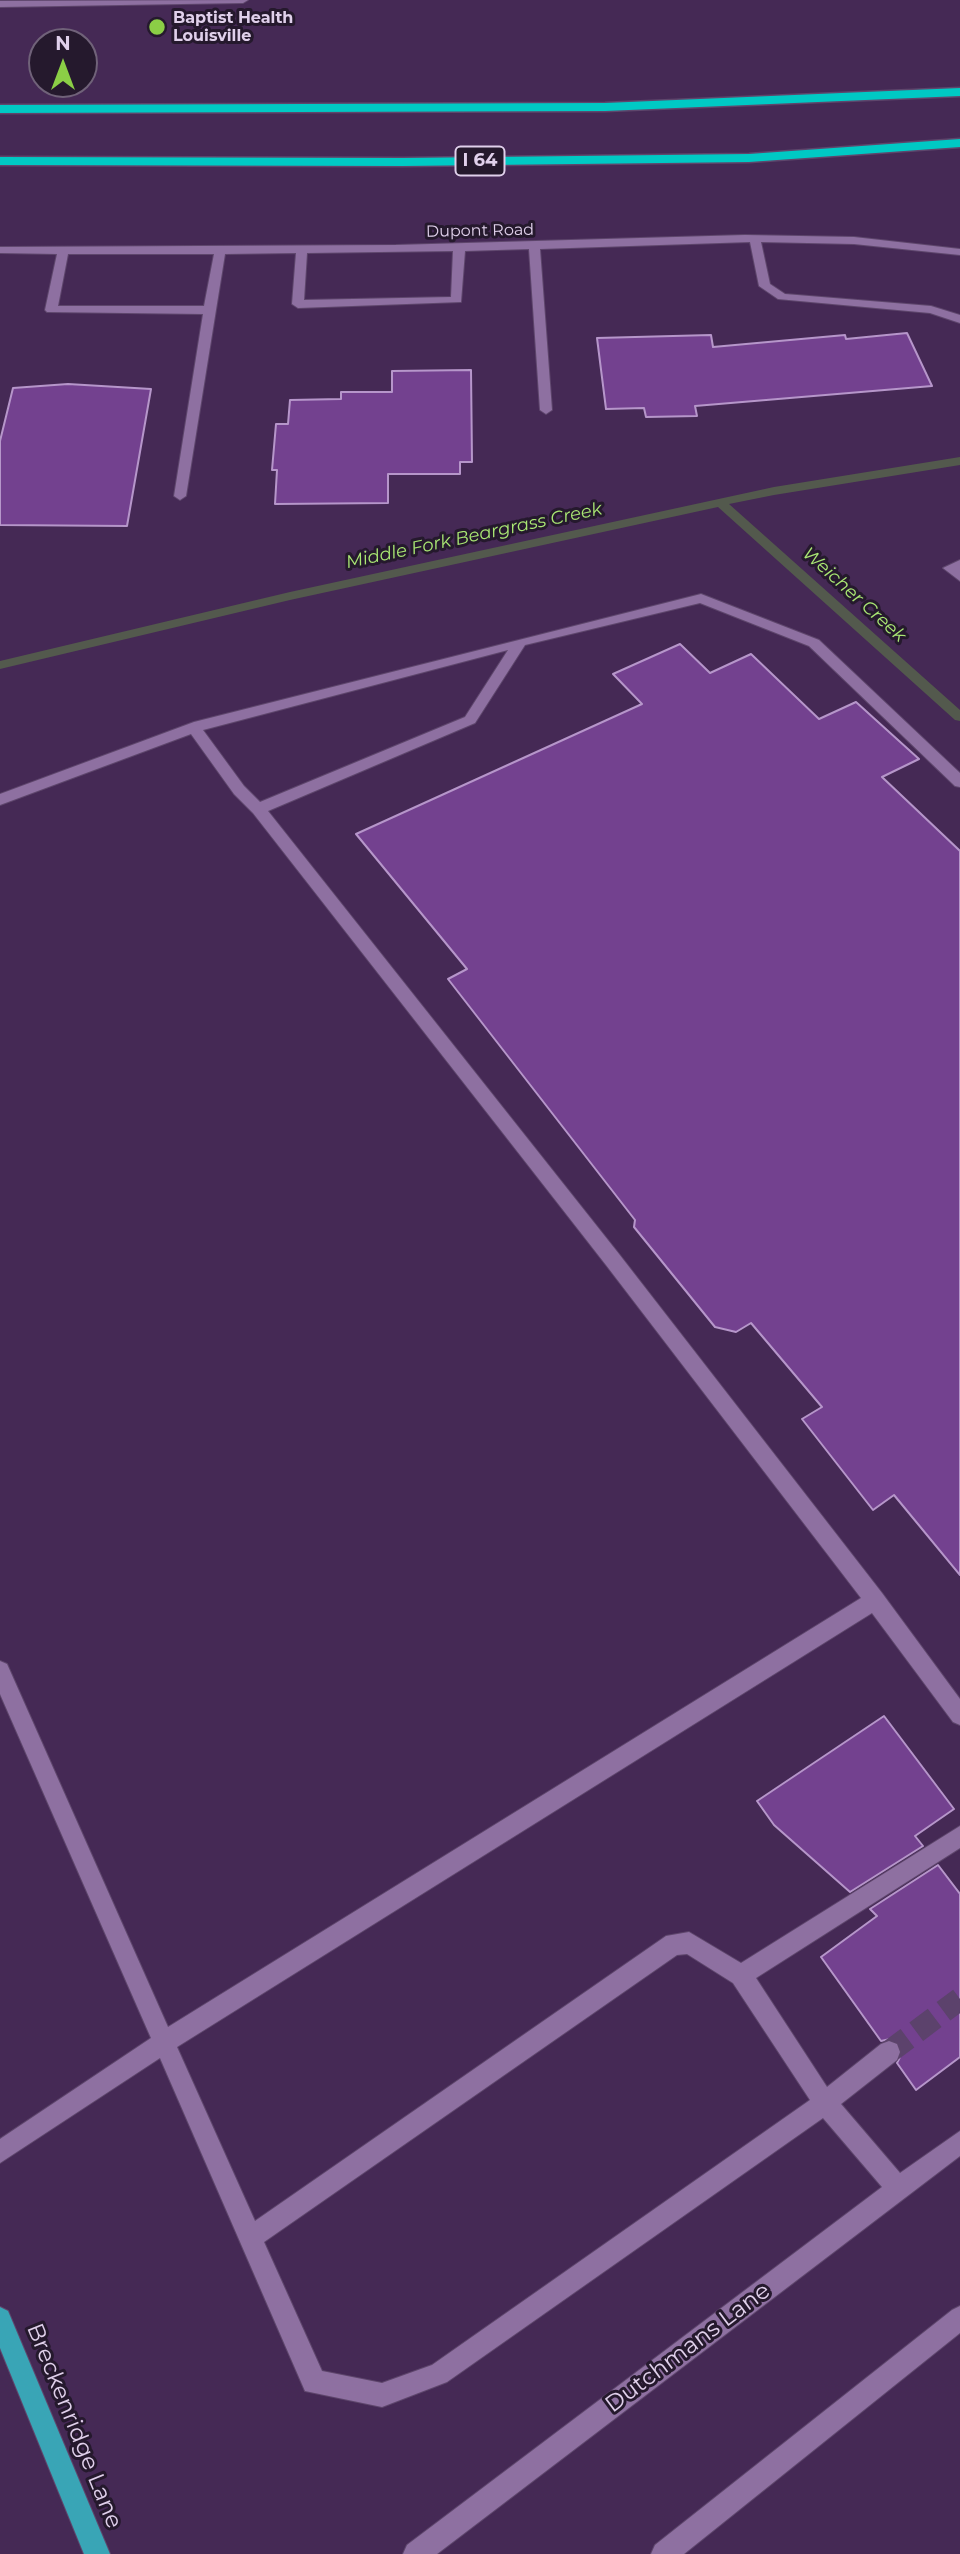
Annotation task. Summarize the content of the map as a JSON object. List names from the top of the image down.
{
  "streets": {
    "highway": ["I 64"],
    "main road": ["Breckenridge Lane"],
    "street": ["Dupont Road", "Dutchmans Lane"]
  },
  "water": ["Middle Fork Beargrass Creek", "Weicher Creek"],
  "places": ["Baptist Health Louisville"],
  "north": "top"
}
